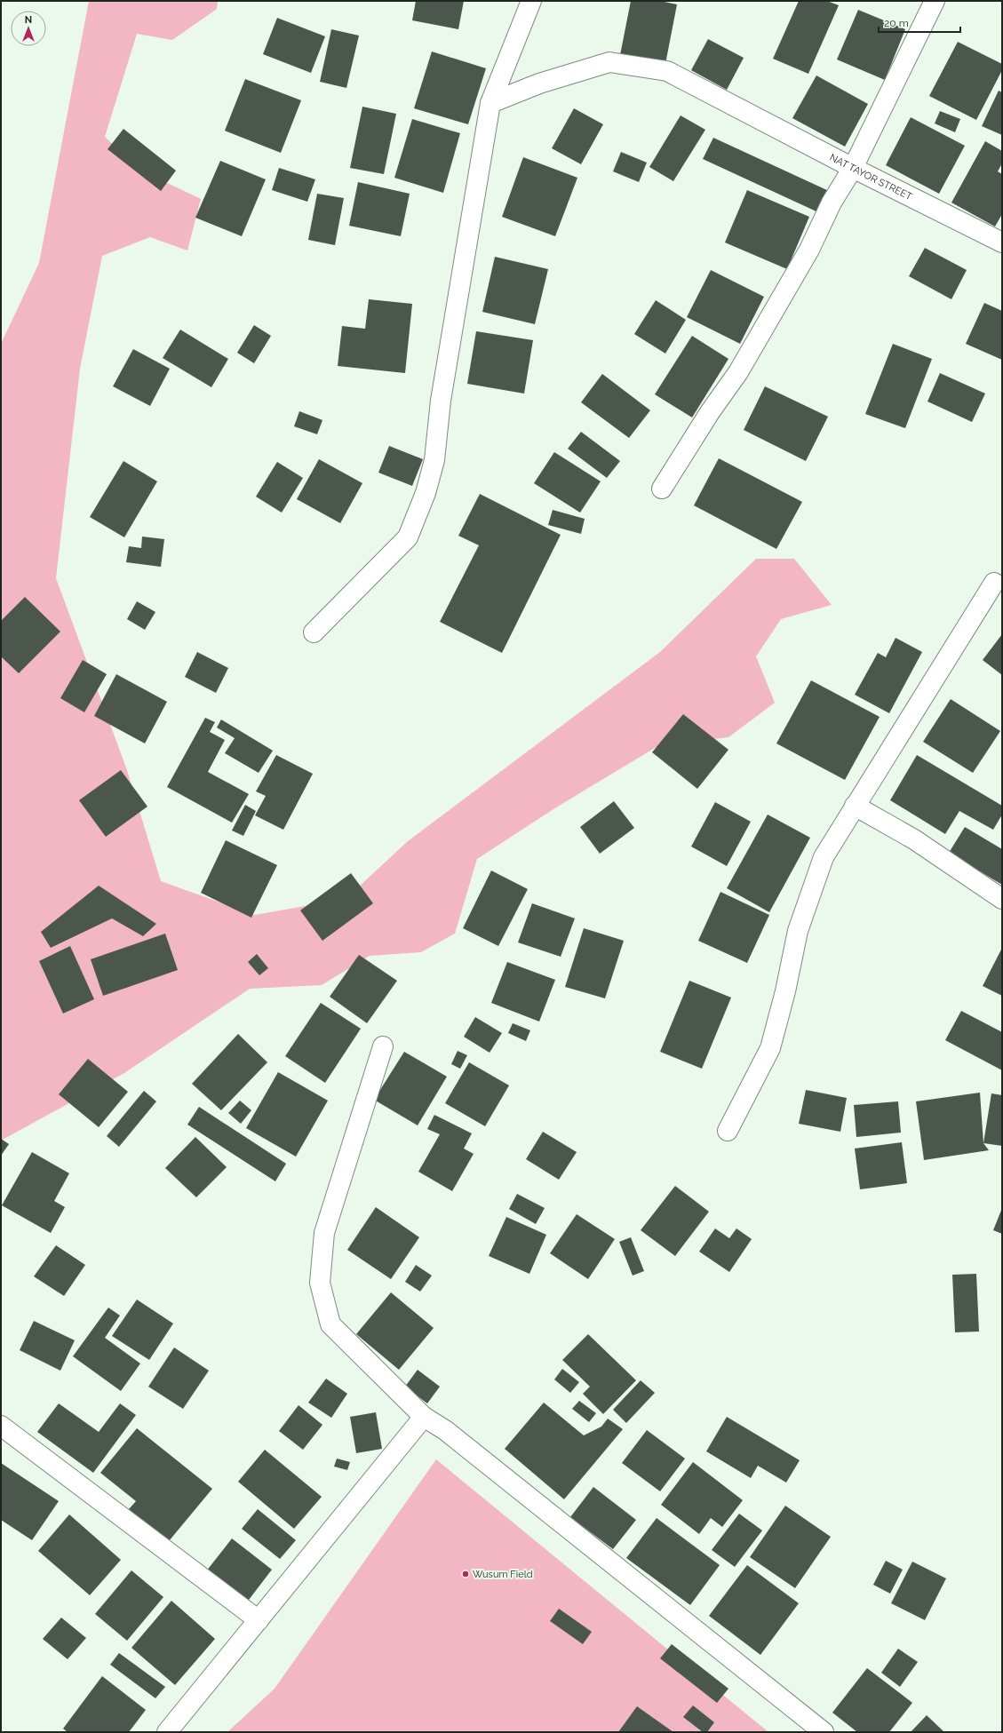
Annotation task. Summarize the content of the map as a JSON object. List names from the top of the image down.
{
  "streets": {
    "street": ["NAT TAYOR STREET"]
  },
  "places": ["Wusum Field"],
  "scale_bar": "20 m",
  "north": "top"
}
